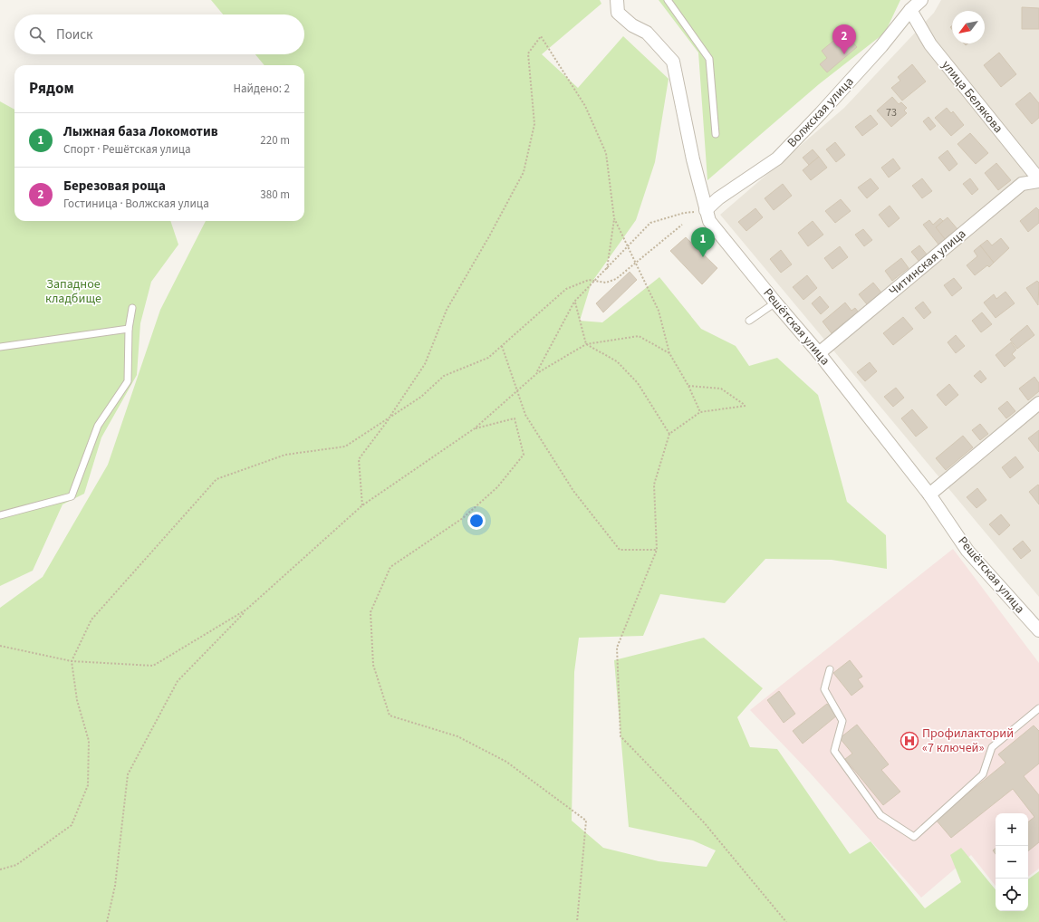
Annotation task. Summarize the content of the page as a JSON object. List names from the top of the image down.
{
  "streets": {
    "street": [
      "улица Белякова",
      "Волжская улица",
      "Читинская улица",
      "Решётская улица"
    ]
  },
  "crossings": [
    ["улица Белякова", "Волжская улица"],
    ["улица Белякова", "Читинская улица"],
    ["Волжская улица", "Решётская улица"],
    ["Читинская улица", "Решётская улица"]
  ],
  "parks": ["Западное кладбище"],
  "places": {
    "hospital": ["Профилакторий «7 ключей»"]
  },
  "house_numbers": ["73"],
  "north": "bottom left",
  "page": {
    "search": "Поиск",
    "pins": ["2", "1"],
    "heading": ["Рядом", "Найдено: 2"],
    "list": [
      {
        "mark": "1",
        "name": "Лыжная база Локомотив",
        "note": "Спорт · Решётская улица",
        "value": "220 m"
      },
      {
        "mark": "2",
        "name": "Березовая роща",
        "note": "Гостиница · Волжская улица",
        "value": "380 m"
      }
    ],
    "map_buttons": ["+", "−"]
  }
}
